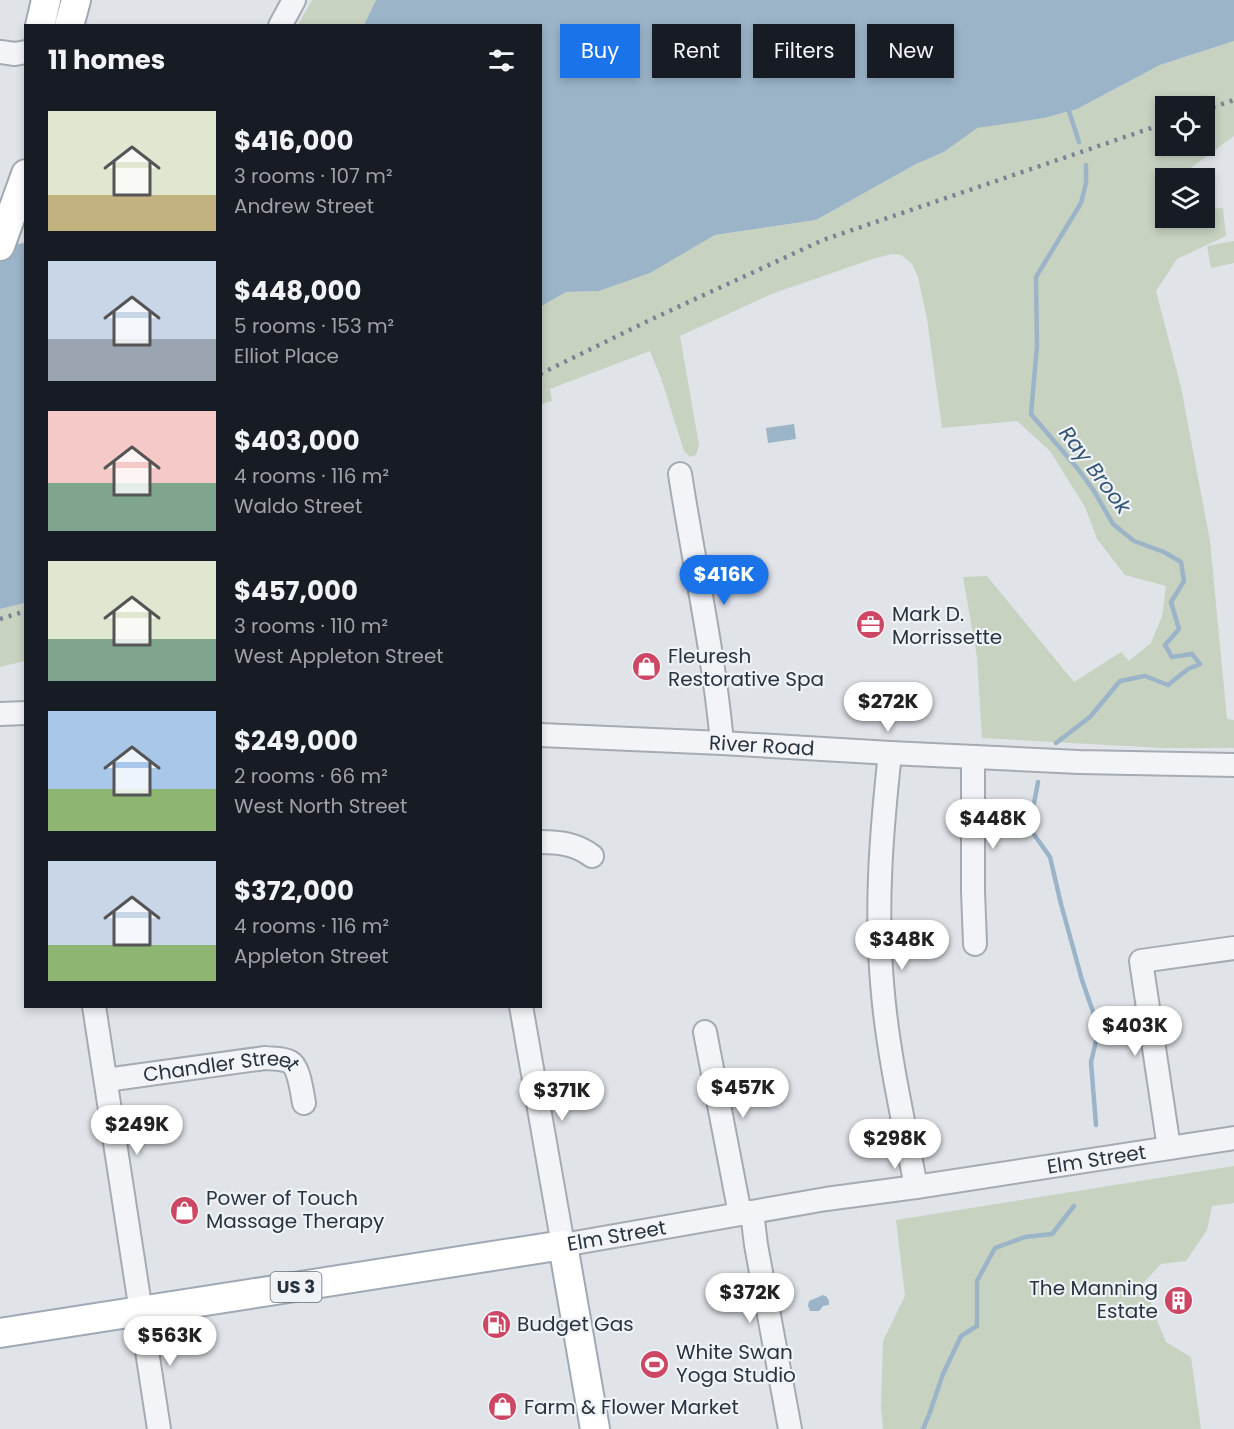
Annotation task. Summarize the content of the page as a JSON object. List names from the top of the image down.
{
  "streets": {
    "main road": ["Elm Street", "US 3"],
    "street": ["River Road", "Chandler Street"]
  },
  "water": ["Ray Brook"],
  "places": {
    "office": ["Mark D. Morrissette"],
    "shop": ["Fleuresh Restorative Spa", "Power of Touch Massage Therapy", "Farm & Flower Market"],
    "building": ["The Manning Estate"],
    "fuel station": ["Budget Gas"],
    "sports": ["White Swan Yoga Studio"]
  },
  "page": {
    "chip": [
      "Buy",
      "Rent",
      "Filters",
      "New"
    ],
    "heading": "11 homes",
    "list": [
      {
        "name": "$416,000",
        "note": "3 rooms · 107 m² · Andrew Street"
      },
      {
        "name": "$448,000",
        "note": "5 rooms · 153 m² · Elliot Place"
      },
      {
        "name": "$403,000",
        "note": "4 rooms · 116 m² · Waldo Street"
      },
      {
        "name": "$457,000",
        "note": "3 rooms · 110 m² · West Appleton Street"
      },
      {
        "name": "$249,000",
        "note": "2 rooms · 66 m² · West North Street"
      },
      {
        "name": "$372,000",
        "note": "4 rooms · 116 m² · Appleton Street"
      }
    ],
    "price": [
      "$416K",
      "$272K",
      "$448K",
      "$348K",
      "$403K",
      "$457K",
      "$371K",
      "$249K",
      "$298K",
      "$372K",
      "$563K"
    ]
  }
}
